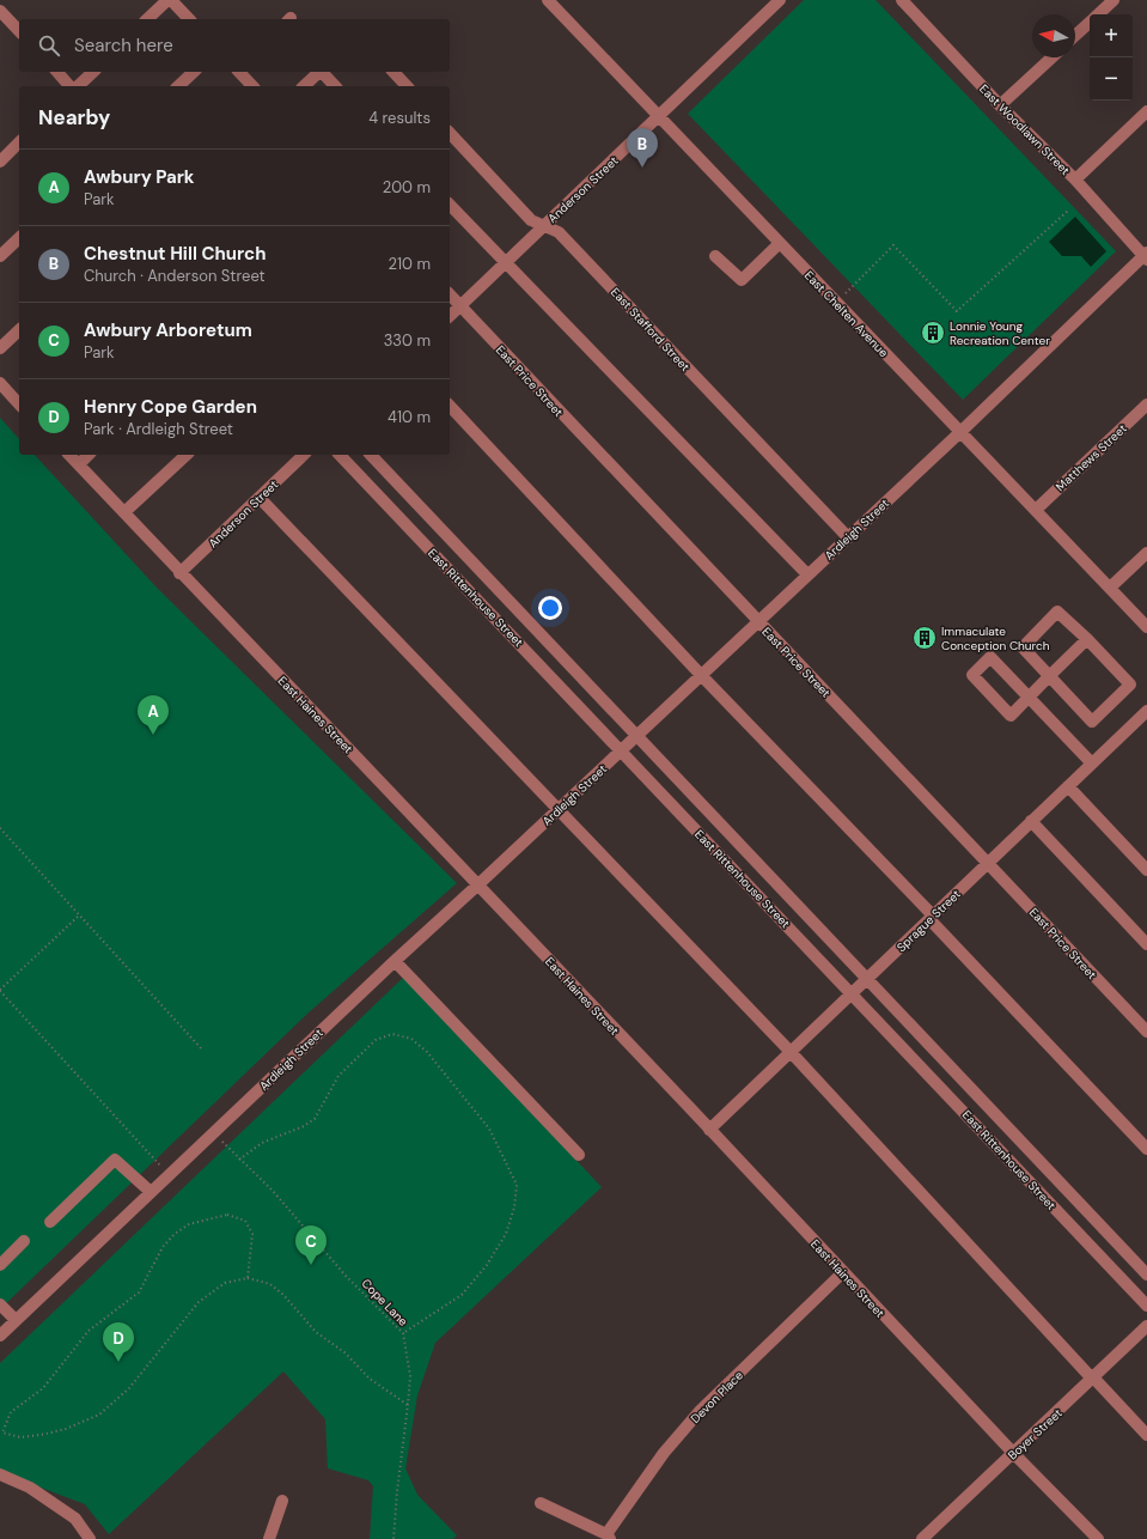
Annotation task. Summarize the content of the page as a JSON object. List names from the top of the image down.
{
  "streets": {
    "street": [
      "East Woodlawn Street",
      "Anderson Street",
      "East Chelten Avenue",
      "East Stafford Street",
      "East Price Street",
      "Matthews Street",
      "Ardleigh Street",
      "East Rittenhouse Street",
      "East Haines Street",
      "Sprague Street",
      "Devon Place",
      "Boyer Street"
    ],
    "path": ["Cope Lane"]
  },
  "crossings": [
    ["East Woodlawn Street", "Ardleigh Street"],
    ["Anderson Street", "East Chelten Avenue"],
    ["Anderson Street", "East Stafford Street"],
    ["Anderson Street", "East Price Street"],
    ["Anderson Street", "East Haines Street"],
    ["East Chelten Avenue", "Matthews Street"],
    ["East Chelten Avenue", "Ardleigh Street"],
    ["East Stafford Street", "Ardleigh Street"],
    ["East Price Street", "Ardleigh Street"],
    ["East Price Street", "Sprague Street"],
    ["Ardleigh Street", "East Rittenhouse Street"],
    ["Ardleigh Street", "East Haines Street"],
    ["Ardleigh Street", "Cope Lane"],
    ["East Rittenhouse Street", "Sprague Street"],
    ["East Haines Street", "Sprague Street"],
    ["East Haines Street", "Devon Place"],
    ["East Haines Street", "Boyer Street"]
  ],
  "places": {
    "building": ["Lonnie Young Recreation Center", "Immaculate Conception Church"]
  },
  "north": "left",
  "page": {
    "map_buttons": ["+", "−"],
    "search": "Search here",
    "heading": ["Nearby", "4 results"],
    "pins": [
      "B",
      "A",
      "C",
      "D"
    ],
    "list": [
      {
        "mark": "A",
        "name": "Awbury Park",
        "note": "Park",
        "value": "200 m"
      },
      {
        "mark": "B",
        "name": "Chestnut Hill Church",
        "note": "Church · Anderson Street",
        "value": "210 m"
      },
      {
        "mark": "C",
        "name": "Awbury Arboretum",
        "note": "Park",
        "value": "330 m"
      },
      {
        "mark": "D",
        "name": "Henry Cope Garden",
        "note": "Park · Ardleigh Street",
        "value": "410 m"
      }
    ]
  }
}
